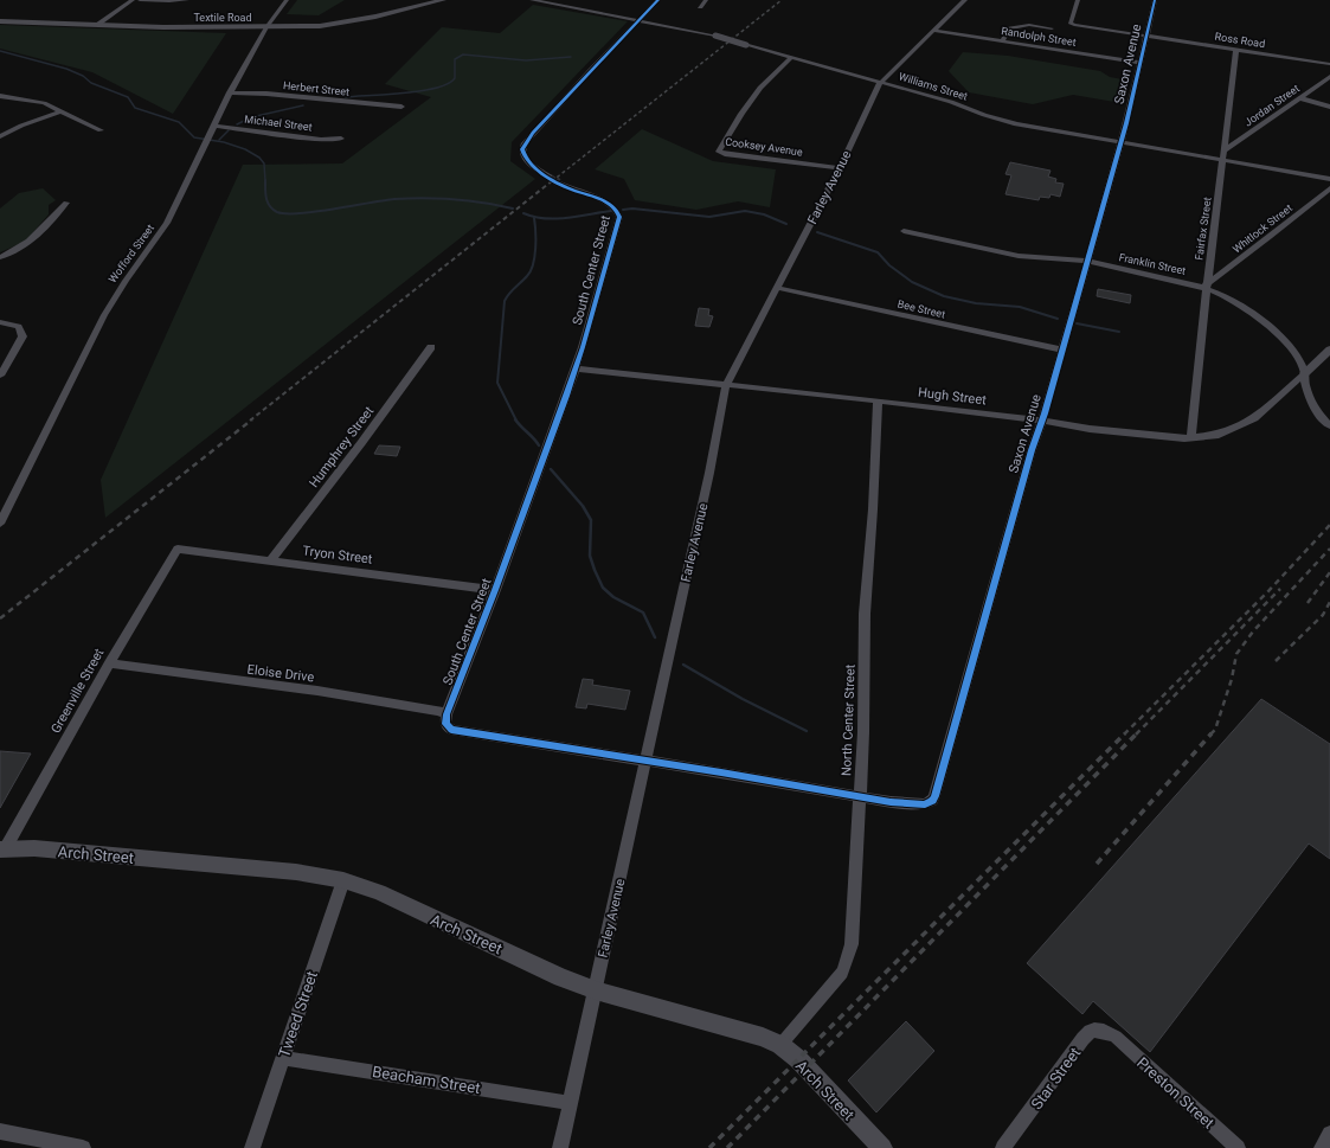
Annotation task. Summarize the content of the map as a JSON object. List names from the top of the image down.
{
  "streets": {
    "street": [
      "Textile Road",
      "Randolph Street",
      "Ross Road",
      "Saxon Avenue",
      "Williams Street",
      "Herbert Street",
      "Jordan Street",
      "Michael Street",
      "Cooksey Avenue",
      "Farley Avenue",
      "Fairfax Street",
      "Whitlock Street",
      "Wofford Street",
      "Franklin Street",
      "South Center Street",
      "Bee Street",
      "Hugh Street",
      "Humphrey Street",
      "Tryon Street",
      "Eloise Drive",
      "Greenville Street",
      "North Center Street",
      "Arch Street",
      "Tweed Street",
      "Star Street",
      "Beacham Street",
      "Preston Street"
    ]
  },
  "crossings": [
    ["Textile Road", "Wofford Street"],
    ["Randolph Street", "Saxon Avenue"],
    ["Randolph Street", "Farley Avenue"],
    ["Ross Road", "Saxon Avenue"],
    ["Ross Road", "Fairfax Street"],
    ["Saxon Avenue", "Williams Street"],
    ["Saxon Avenue", "Franklin Street"],
    ["Saxon Avenue", "Bee Street"],
    ["Saxon Avenue", "Hugh Street"],
    ["Saxon Avenue", "North Center Street"],
    ["Williams Street", "Cooksey Avenue"],
    ["Williams Street", "Farley Avenue"],
    ["Williams Street", "Fairfax Street"],
    ["Williams Street", "South Center Street"],
    ["Herbert Street", "Wofford Street"],
    ["Jordan Street", "Fairfax Street"],
    ["Michael Street", "Wofford Street"],
    ["Cooksey Avenue", "Farley Avenue"],
    ["Farley Avenue", "Bee Street"],
    ["Farley Avenue", "Hugh Street"],
    ["Farley Avenue", "Arch Street"],
    ["Farley Avenue", "Beacham Street"],
    ["Fairfax Street", "Whitlock Street"],
    ["Fairfax Street", "Franklin Street"],
    ["Fairfax Street", "Hugh Street"],
    ["Whitlock Street", "Franklin Street"],
    ["Franklin Street", "Hugh Street"],
    ["South Center Street", "Hugh Street"],
    ["South Center Street", "Tryon Street"],
    ["South Center Street", "Eloise Drive"],
    ["Hugh Street", "North Center Street"],
    ["Humphrey Street", "Tryon Street"],
    ["Tryon Street", "Greenville Street"],
    ["Eloise Drive", "Greenville Street"],
    ["Greenville Street", "Arch Street"],
    ["North Center Street", "Arch Street"],
    ["Arch Street", "Tweed Street"],
    ["Tweed Street", "Beacham Street"],
    ["Star Street", "Preston Street"]
  ]
}
